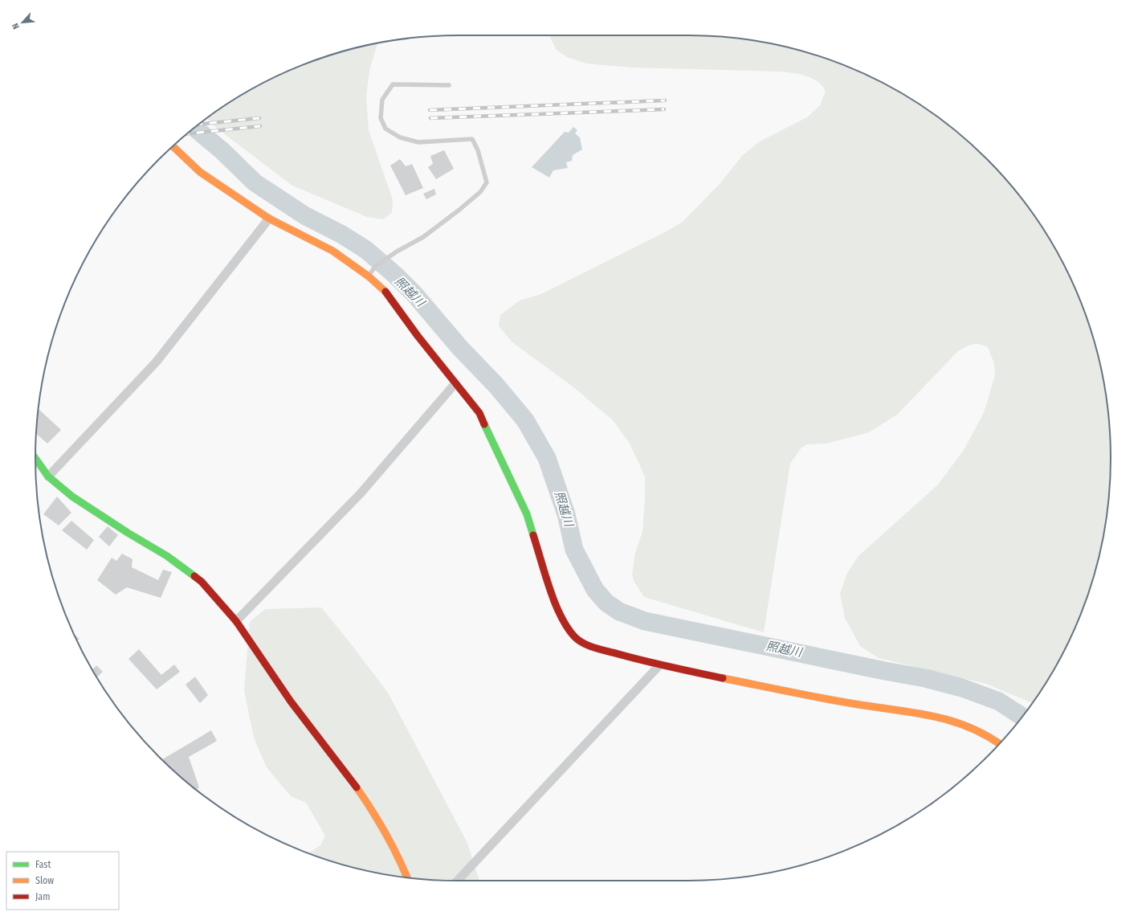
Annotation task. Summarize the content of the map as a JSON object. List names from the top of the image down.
{
  "water": ["照越川"],
  "legend": ["Fast", "Slow", "Jam"],
  "north": "bottom left"
}
